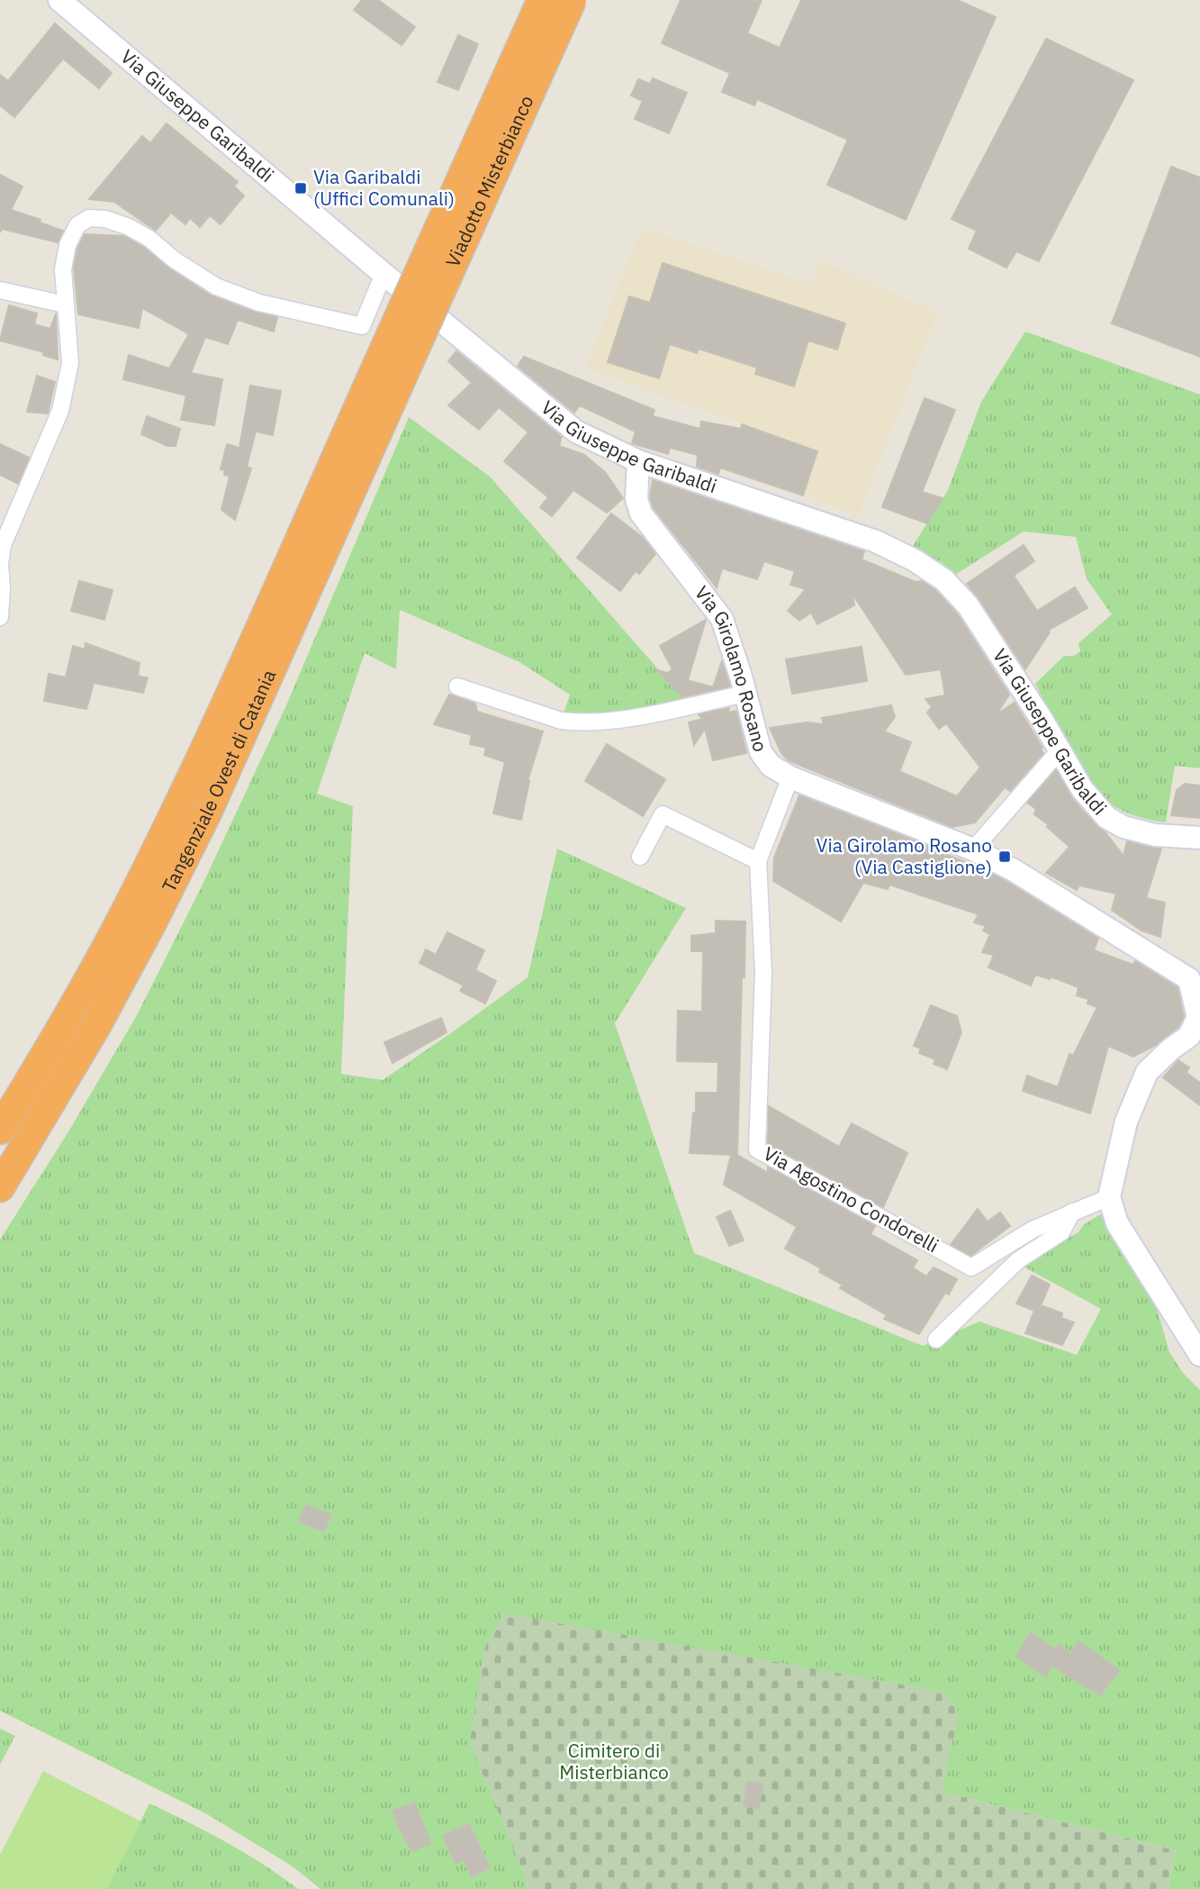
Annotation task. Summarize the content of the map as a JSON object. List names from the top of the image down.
{
  "streets": {
    "highway": ["Viadotto Misterbianco", "Tangenziale Ovest di Catania"],
    "main road": ["Via Giuseppe Garibaldi", "Via Girolamo Rosano"],
    "street": ["Via Agostino Condorelli"]
  },
  "crossings": [
    ["Via Giuseppe Garibaldi", "Via Girolamo Rosano"],
    ["Viadotto Misterbianco", "Tangenziale Ovest di Catania"],
    ["Via Girolamo Rosano", "Via Agostino Condorelli"]
  ],
  "parks": ["Cimitero di Misterbianco"],
  "places": {
    "transit": ["Via Garibaldi (Uffici Comunali)", "Via Girolamo Rosano (Via Castiglione)"]
  }
}
